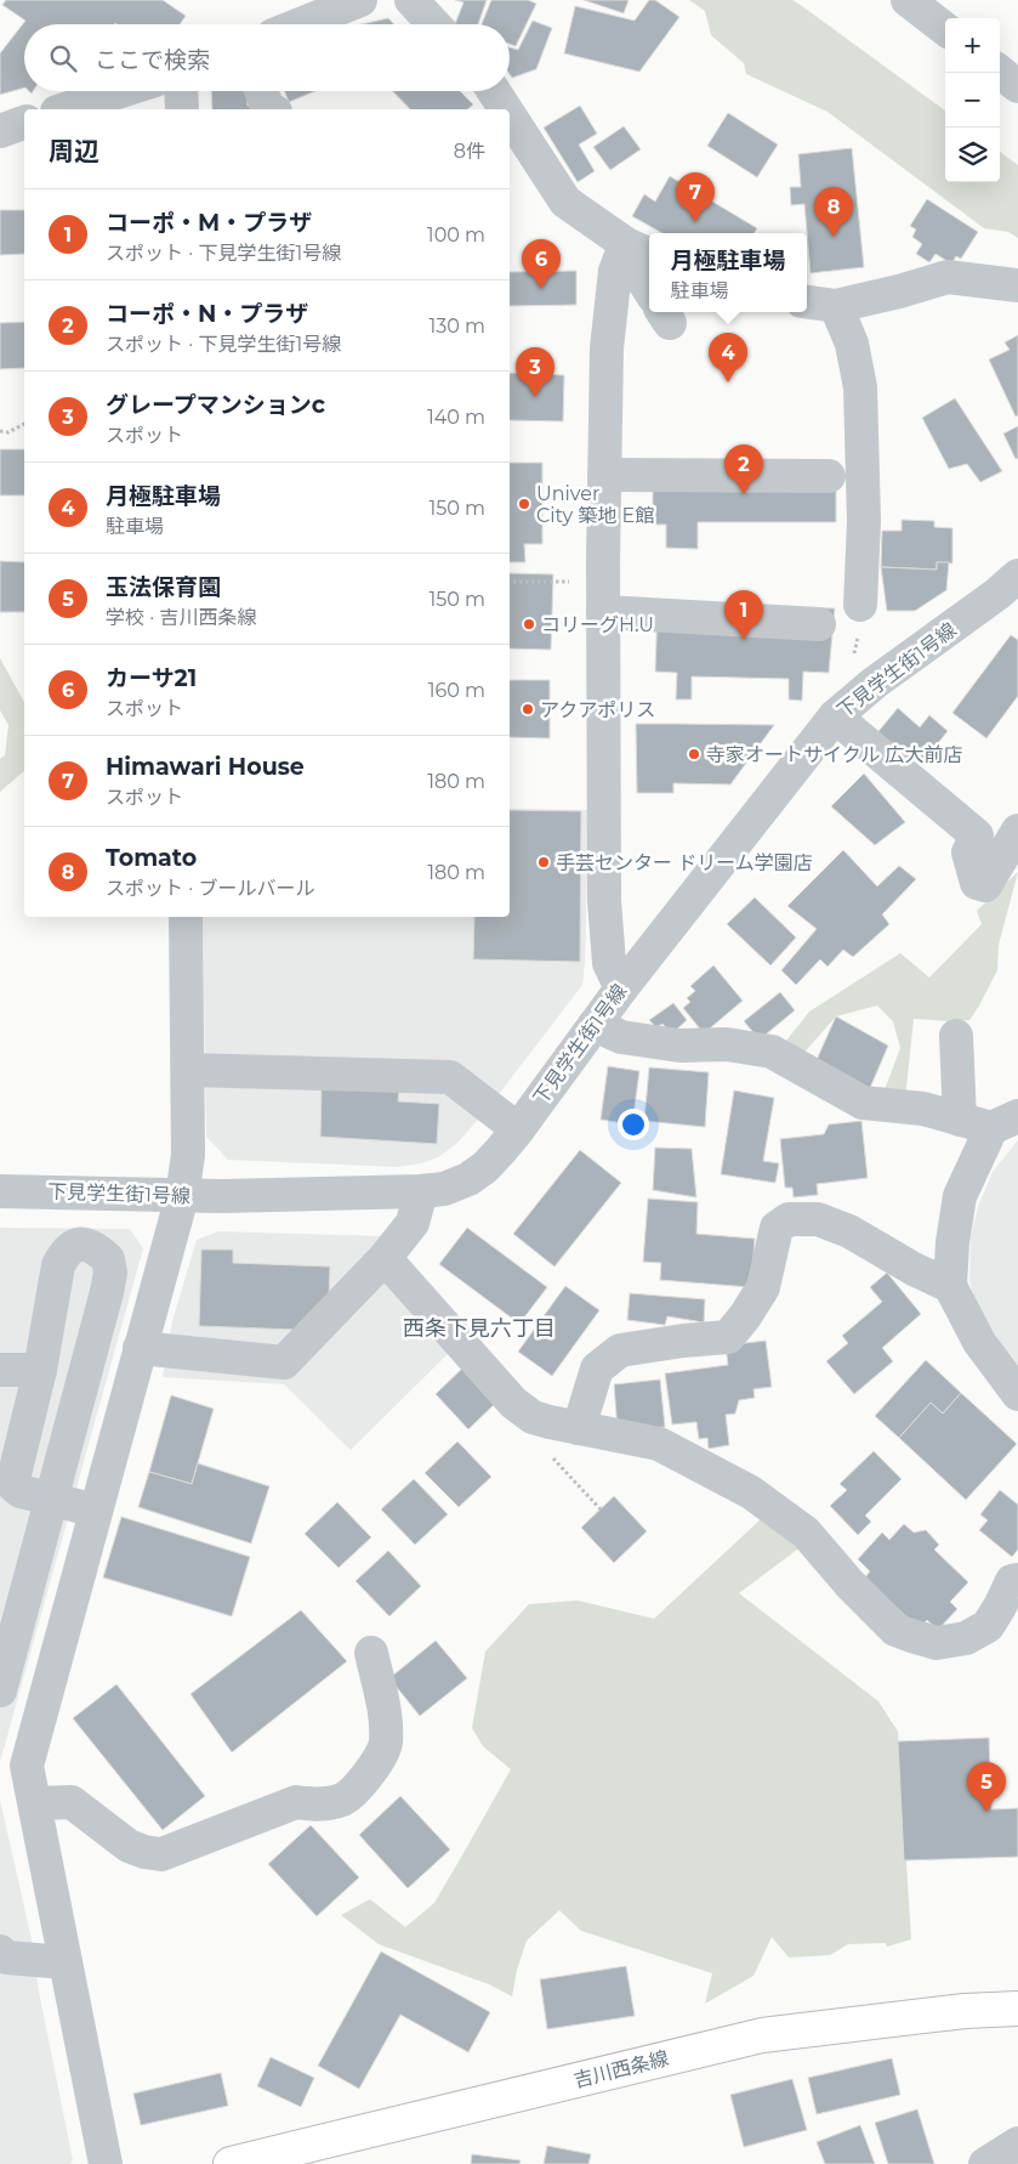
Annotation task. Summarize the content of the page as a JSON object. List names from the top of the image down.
{
  "streets": {
    "main road": ["吉川西条線"],
    "street": ["下見学生街1号線"]
  },
  "districts": ["西条下見六丁目"],
  "places": [
    "Univer City 築地 E館",
    "コリーグH.U",
    "アクアポリス",
    "寺家オートサイクル 広大前店",
    "手芸センター ドリーム学園店"
  ],
  "page": {
    "map_buttons": ["+", "−"],
    "search": "ここで検索",
    "heading": ["周辺", "8件"],
    "pins": [
      "7",
      "8",
      "6",
      "4",
      "3",
      "2",
      "1",
      "5"
    ],
    "list": [
      {
        "mark": "1",
        "name": "コーポ・M・プラザ",
        "note": "スポット · 下見学生街1号線",
        "value": "100 m"
      },
      {
        "mark": "2",
        "name": "コーポ・N・プラザ",
        "note": "スポット · 下見学生街1号線",
        "value": "130 m"
      },
      {
        "mark": "3",
        "name": "グレープマンションc",
        "note": "スポット",
        "value": "140 m"
      },
      {
        "mark": "4",
        "name": "月極駐車場",
        "note": "駐車場",
        "value": "150 m"
      },
      {
        "mark": "5",
        "name": "玉法保育園",
        "note": "学校 · 吉川西条線",
        "value": "150 m"
      },
      {
        "mark": "6",
        "name": "カーサ21",
        "note": "スポット",
        "value": "160 m"
      },
      {
        "mark": "7",
        "name": "Himawari House",
        "note": "スポット",
        "value": "180 m"
      },
      {
        "mark": "8",
        "name": "Tomato",
        "note": "スポット · ブールバール",
        "value": "180 m"
      }
    ],
    "popup": ["月極駐車場", "駐車場"]
  }
}
